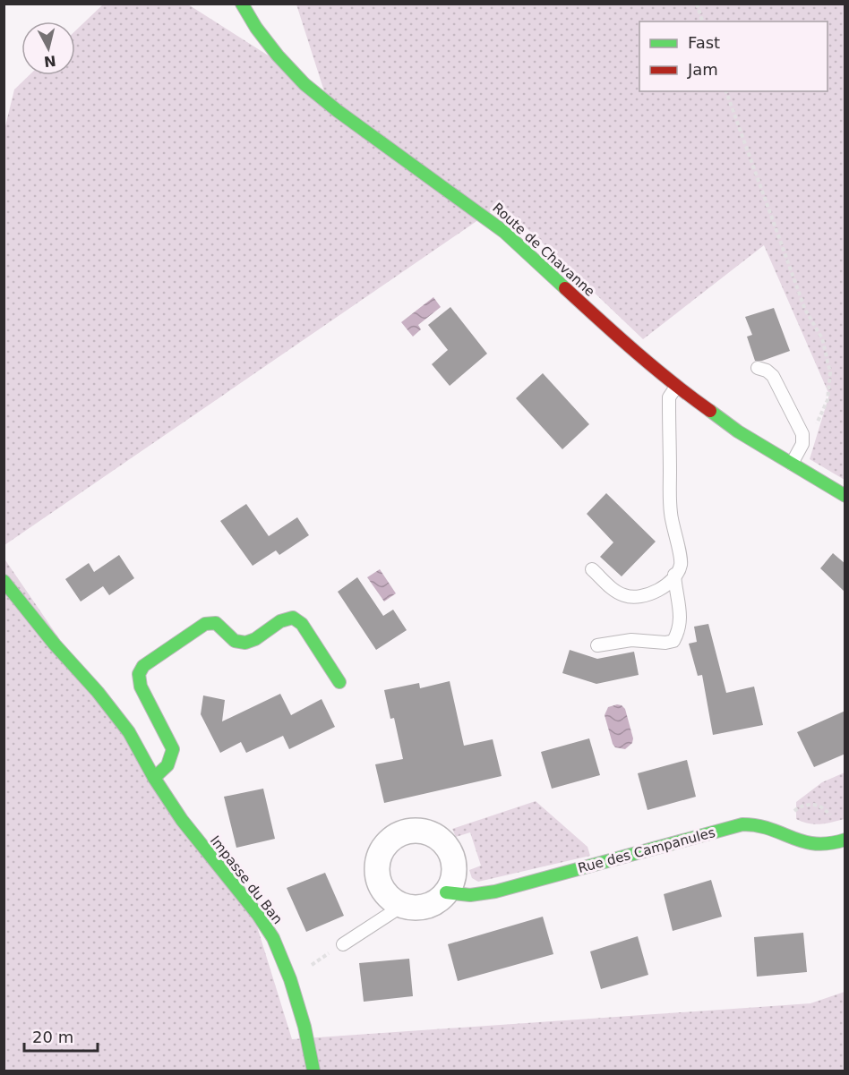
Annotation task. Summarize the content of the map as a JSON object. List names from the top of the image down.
{
  "streets": {
    "street": ["Route de Chavanne", "Rue des Campanules", "Impasse du Ban"]
  },
  "legend": ["Fast", "Jam"],
  "scale_bar": "20 m",
  "north": "bottom"
}
